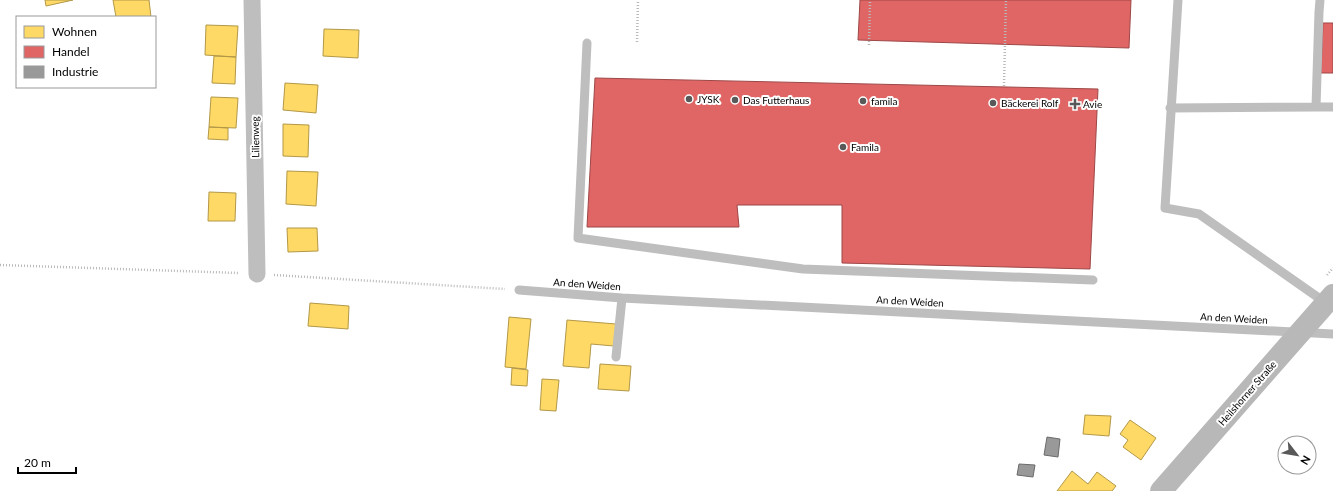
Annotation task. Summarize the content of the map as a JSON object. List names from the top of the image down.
{
  "streets": {
    "main road": ["Heilshorner Straße"],
    "street": ["Lilienweg"],
    "lane": ["An den Weiden"]
  },
  "crossings": [
    ["An den Weiden", "Heilshorner Straße"]
  ],
  "places": {
    "other": [
      "JYSK",
      "Das Futterhaus",
      "famila",
      "Bäckerei Rolf",
      "Famila"
    ],
    "health": ["Avie"]
  },
  "legend": ["Wohnen", "Handel", "Industrie"],
  "scale_bar": "20 m",
  "north": "bottom right"
}
